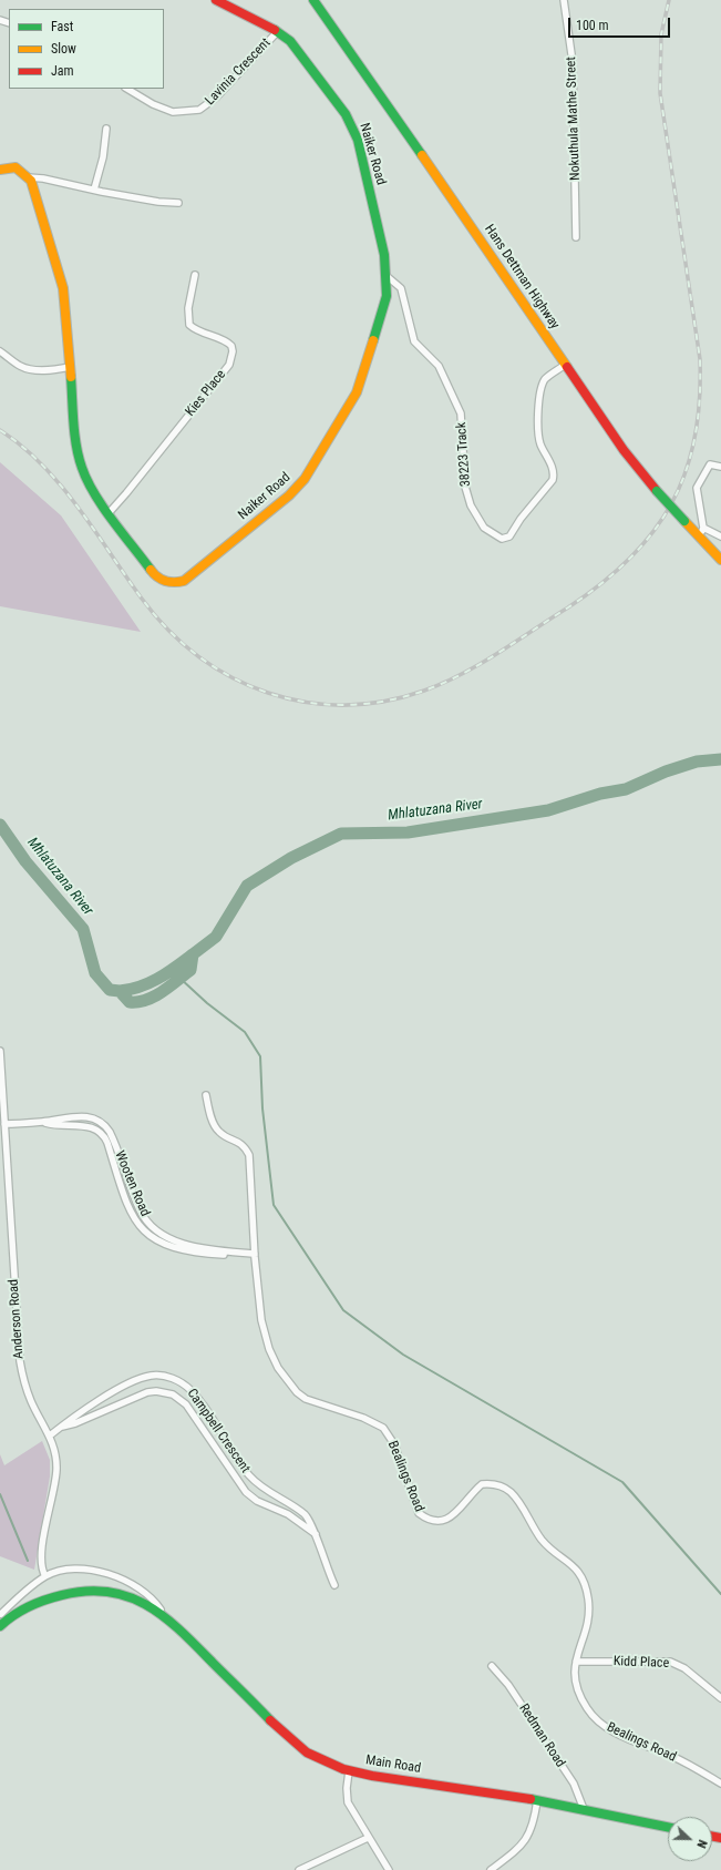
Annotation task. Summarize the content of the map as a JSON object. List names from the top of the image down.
{
  "streets": {
    "street": [
      "Lavinia Crescent",
      "Nokuthula Mathe Street",
      "Naiker Road",
      "Hans Dettman Highway",
      "Kies Place",
      "38223 Track",
      "Wooten Road",
      "Anderson Road",
      "Campbell Crescent",
      "Bealings Road",
      "Kidd Place",
      "Redman Road",
      "Main Road"
    ]
  },
  "crossings": [
    ["Lavinia Crescent", "Naiker Road"],
    ["Naiker Road", "Kies Place"],
    ["Naiker Road", "38223 Track"],
    ["Hans Dettman Highway", "38223 Track"],
    ["Wooten Road", "Anderson Road"],
    ["Wooten Road", "Bealings Road"],
    ["Anderson Road", "Campbell Crescent"],
    ["Anderson Road", "Main Road"],
    ["Bealings Road", "Kidd Place"],
    ["Redman Road", "Main Road"]
  ],
  "water": ["Mhlatuzana River"],
  "legend": ["Fast", "Slow", "Jam"],
  "scale_bar": "100 m",
  "north": "right"
}
